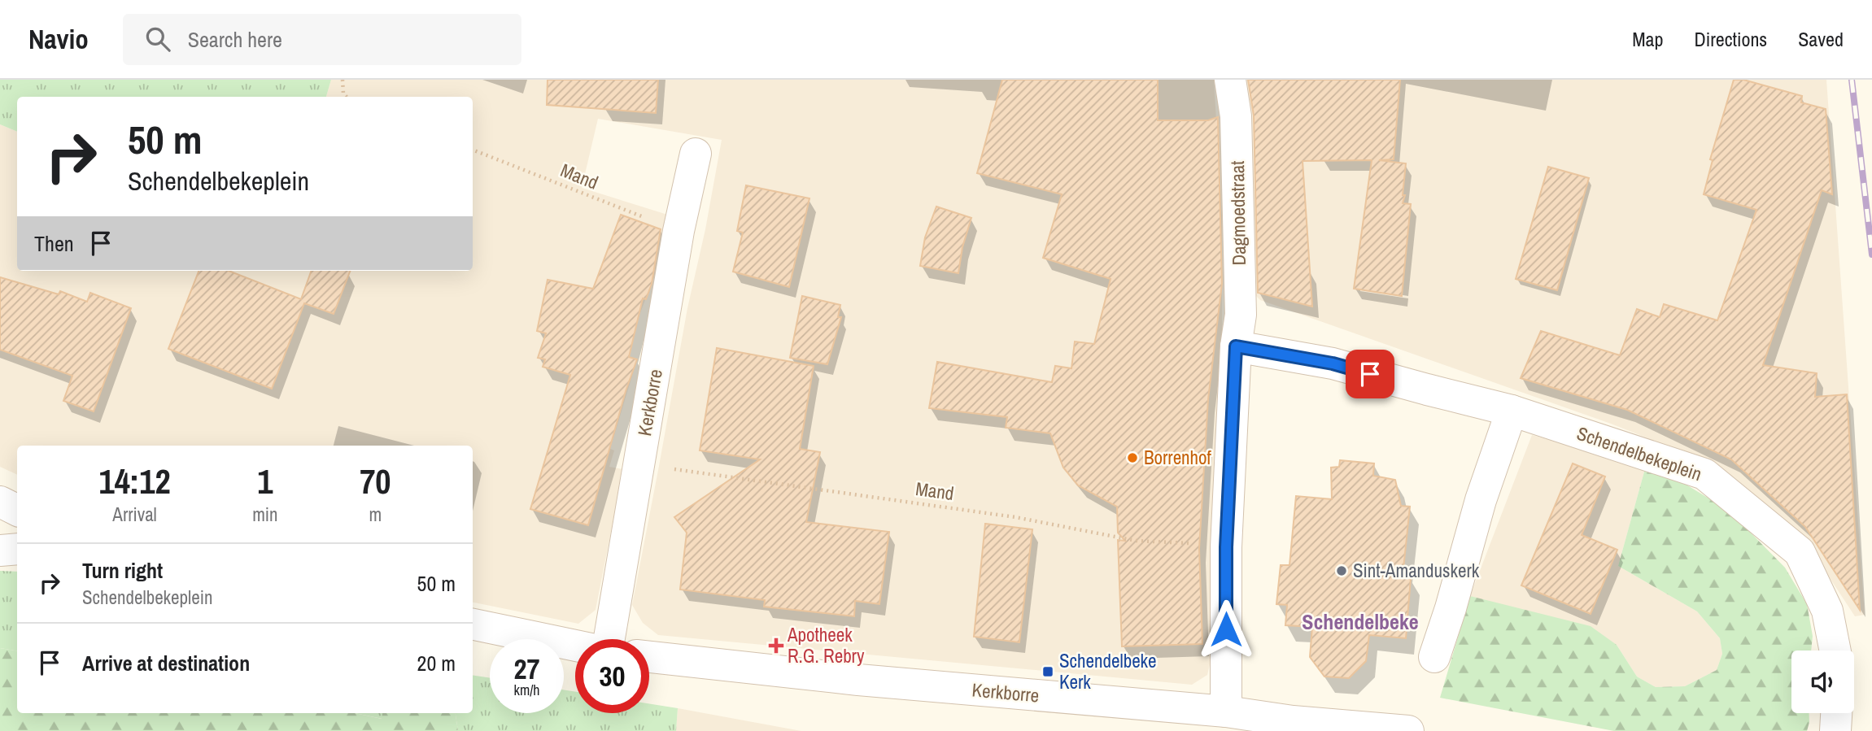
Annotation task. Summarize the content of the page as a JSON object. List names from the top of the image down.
{
  "streets": {
    "street": ["Dagmoedstraat", "Kerkborre", "Schendelbekeplein"],
    "path": ["Mand"]
  },
  "crossings": [
    ["Mand", "Kerkborre"],
    ["Dagmoedstraat", "Schendelbekeplein"]
  ],
  "districts": ["Schendelbeke"],
  "places": {
    "other": ["Borrenhof", "Sint-Amanduskerk"],
    "health": ["Apotheek R.G. Rebry"],
    "transit": ["Schendelbeke Kerk"]
  },
  "page": {
    "header": "Navio",
    "search": "Search here",
    "nav": ["Map", "Directions", "Saved"],
    "turn": ["50 m", "Schendelbekeplein"],
    "then": "Then",
    "eta": [
      "14:12",
      "Arrival",
      "1",
      "min",
      "70",
      "m"
    ],
    "list": [
      {
        "name": "Turn right",
        "note": "Schendelbekeplein",
        "value": "50 m"
      },
      {
        "name": "Arrive at destination",
        "value": "20 m"
      }
    ],
    "speed": "27 km/h",
    "limit": "30"
  }
}
